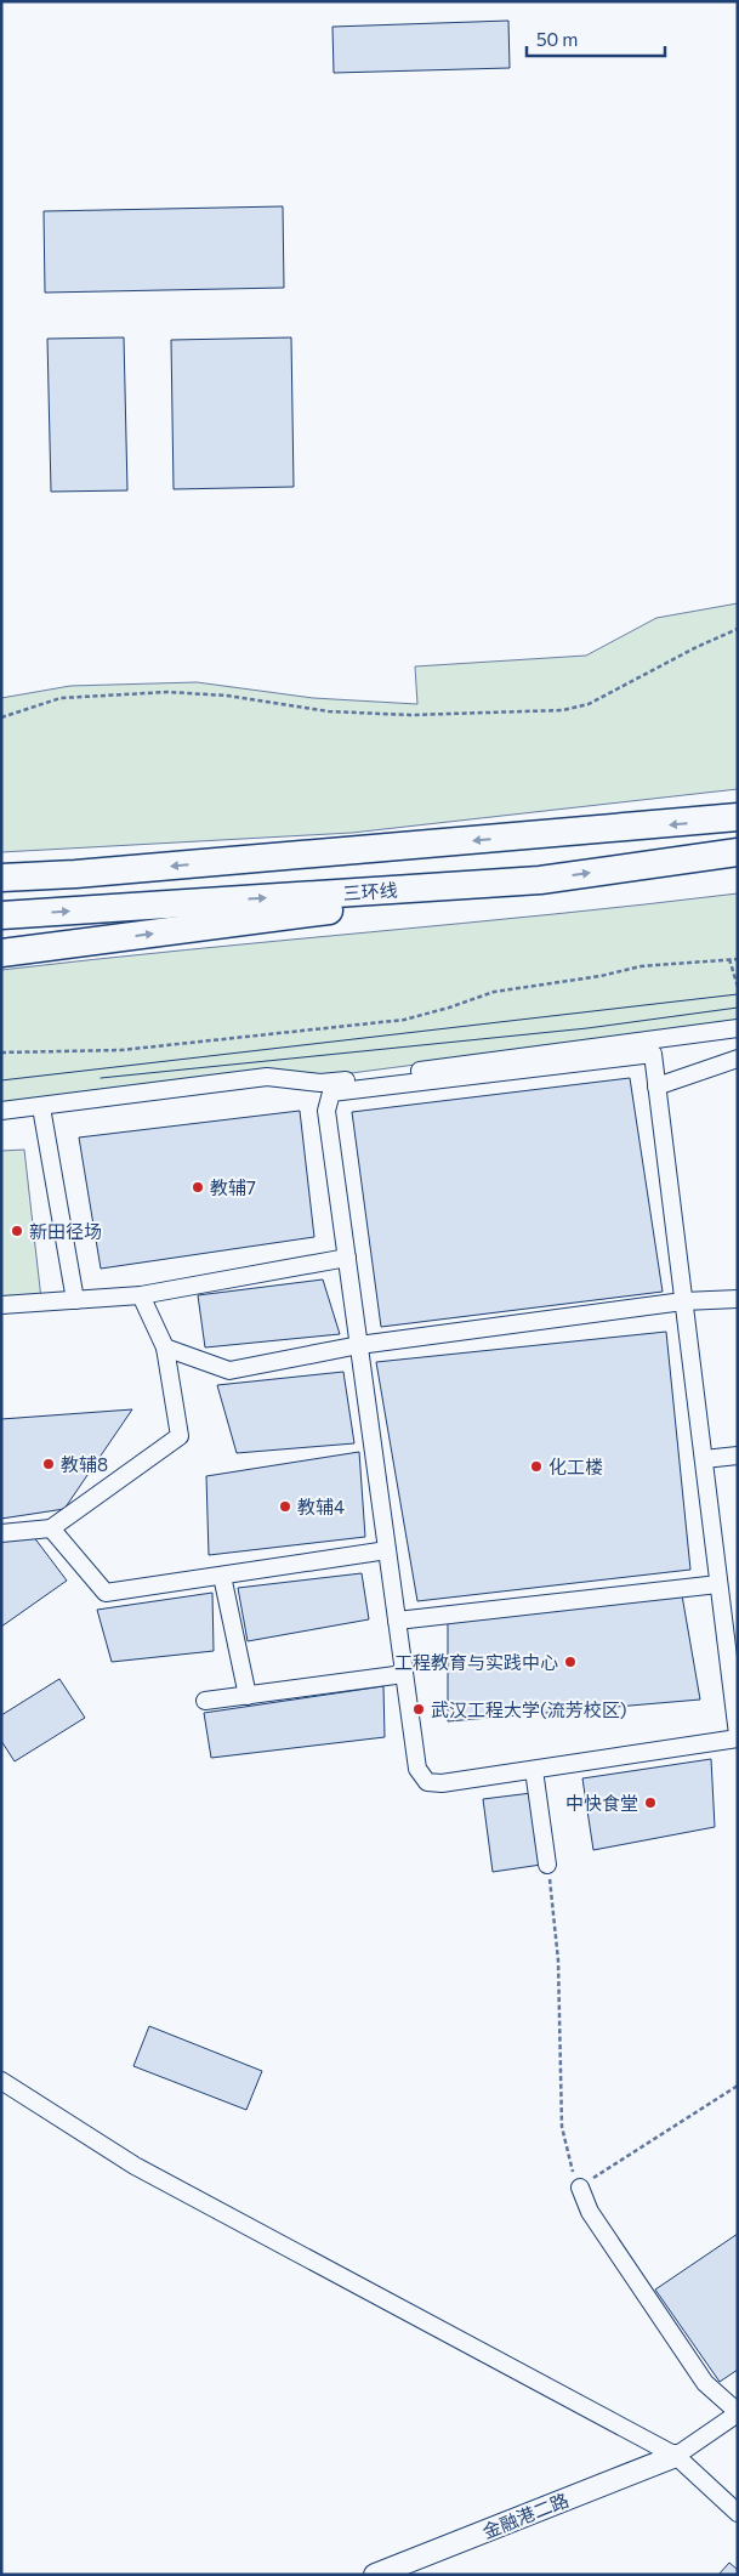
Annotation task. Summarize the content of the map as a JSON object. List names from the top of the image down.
{
  "streets": {
    "highway": ["三环线"],
    "street": ["金融港二路"]
  },
  "places": [
    "教辅7",
    "新田径场",
    "教辅8",
    "化工楼",
    "教辅4",
    "工程教育与实践中心",
    "武汉工程大学(流芳校区)",
    "中快食堂"
  ],
  "scale_bar": "50 m"
}
